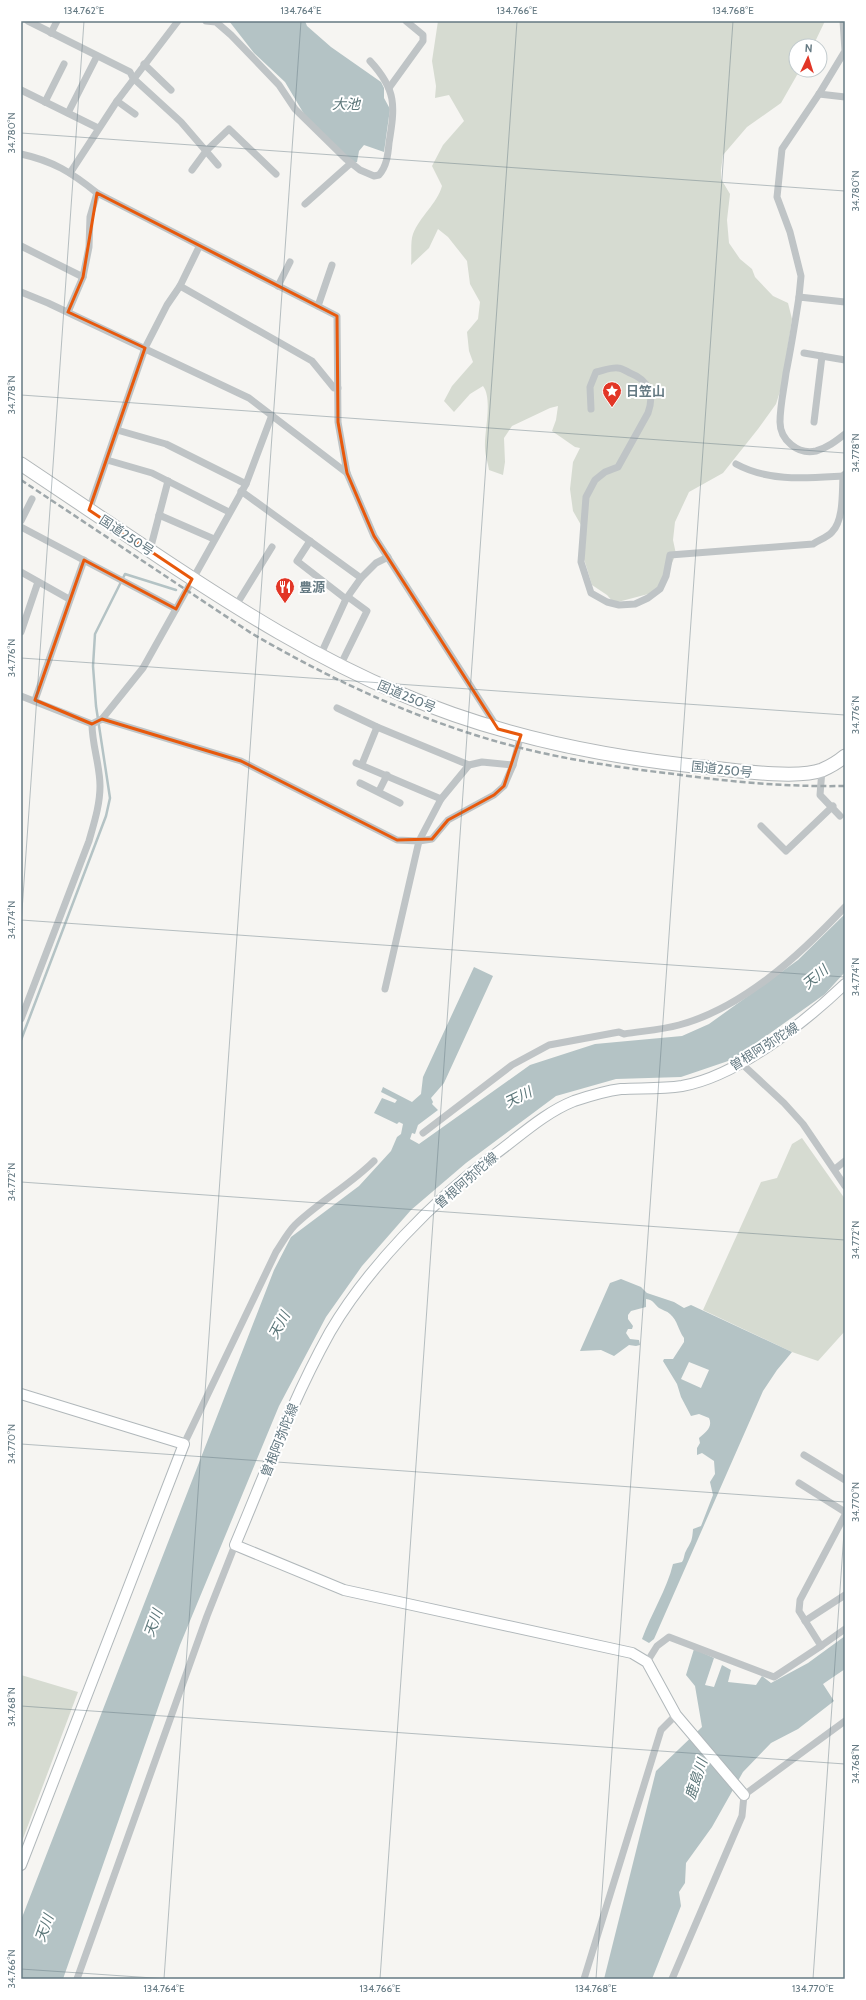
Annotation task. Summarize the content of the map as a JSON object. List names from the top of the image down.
{
  "streets": {
    "highway": ["国道250号"],
    "street": ["曽根阿弥陀線"]
  },
  "water": ["大池", "天川", "鹿島川"],
  "places": {
    "place": ["日笠山"],
    "restaurant": ["豊源"]
  },
  "north": "top",
  "coordinates": [
    "134.762°E",
    "134.764°E",
    "134.766°E",
    "134.768°E",
    "34.780°N",
    "34.778°N",
    "34.776°N",
    "34.774°N",
    "34.772°N",
    "34.770°N",
    "34.768°N",
    "34.766°N",
    "134.770°E"
  ]
}
